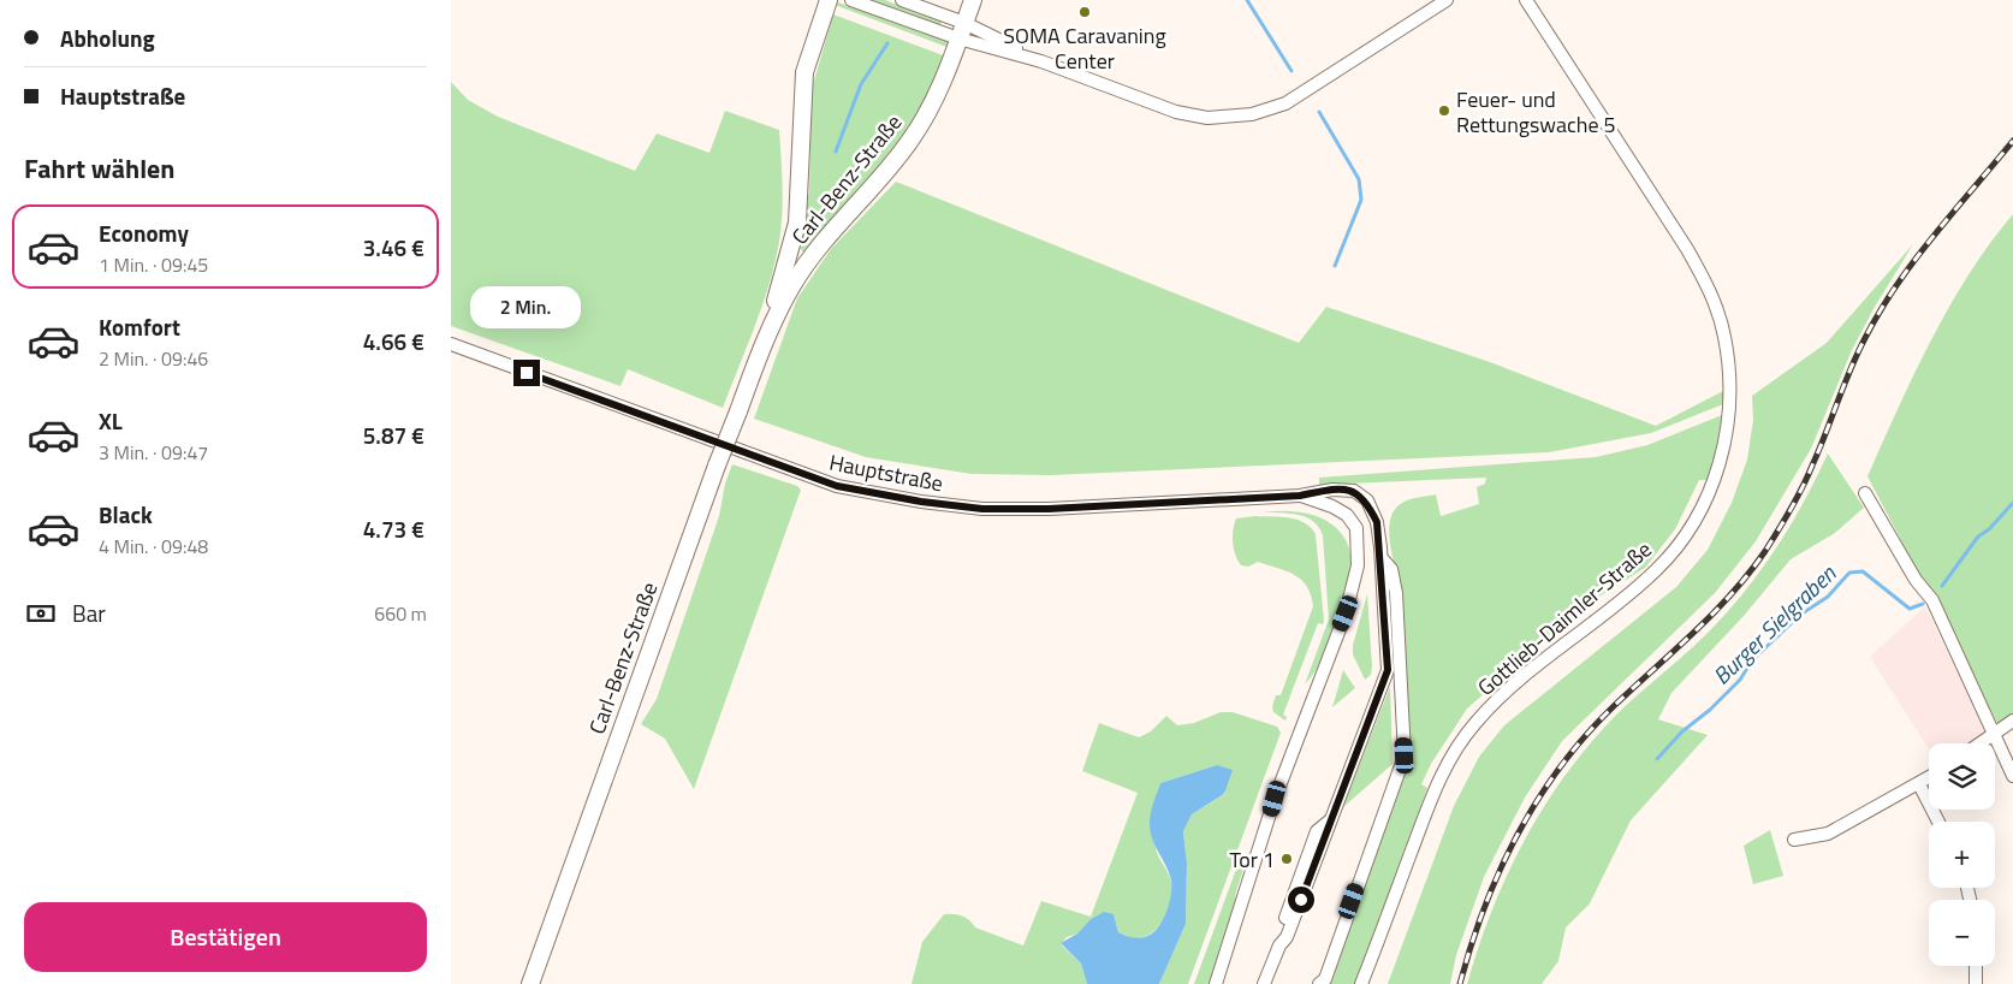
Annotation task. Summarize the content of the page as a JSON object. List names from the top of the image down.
{
  "streets": {
    "street": ["Carl-Benz-Straße", "Hauptstraße", "Gottlieb-Daimler-Straße"]
  },
  "water": ["Burger Sielgraben"],
  "places": ["SOMA Caravaning Center", "Feuer- und Rettungswache 5", "Tor 1"],
  "page": {
    "banner": ["Abholung", "Hauptstraße"],
    "heading": "Fahrt wählen",
    "list": [
      {
        "name": "Economy",
        "note": "1 Min. · 09:45",
        "value": "3.46 €"
      },
      {
        "name": "Komfort",
        "note": "2 Min. · 09:46",
        "value": "4.66 €"
      },
      {
        "name": "XL",
        "note": "3 Min. · 09:47",
        "value": "5.87 €"
      },
      {
        "name": "Black",
        "note": "4 Min. · 09:48",
        "value": "4.73 €"
      }
    ],
    "bubble": "2 Min.",
    "pay": ["Bar", "660 m"],
    "map_buttons": ["+", "−"],
    "buttons": "Bestätigen"
  }
}
